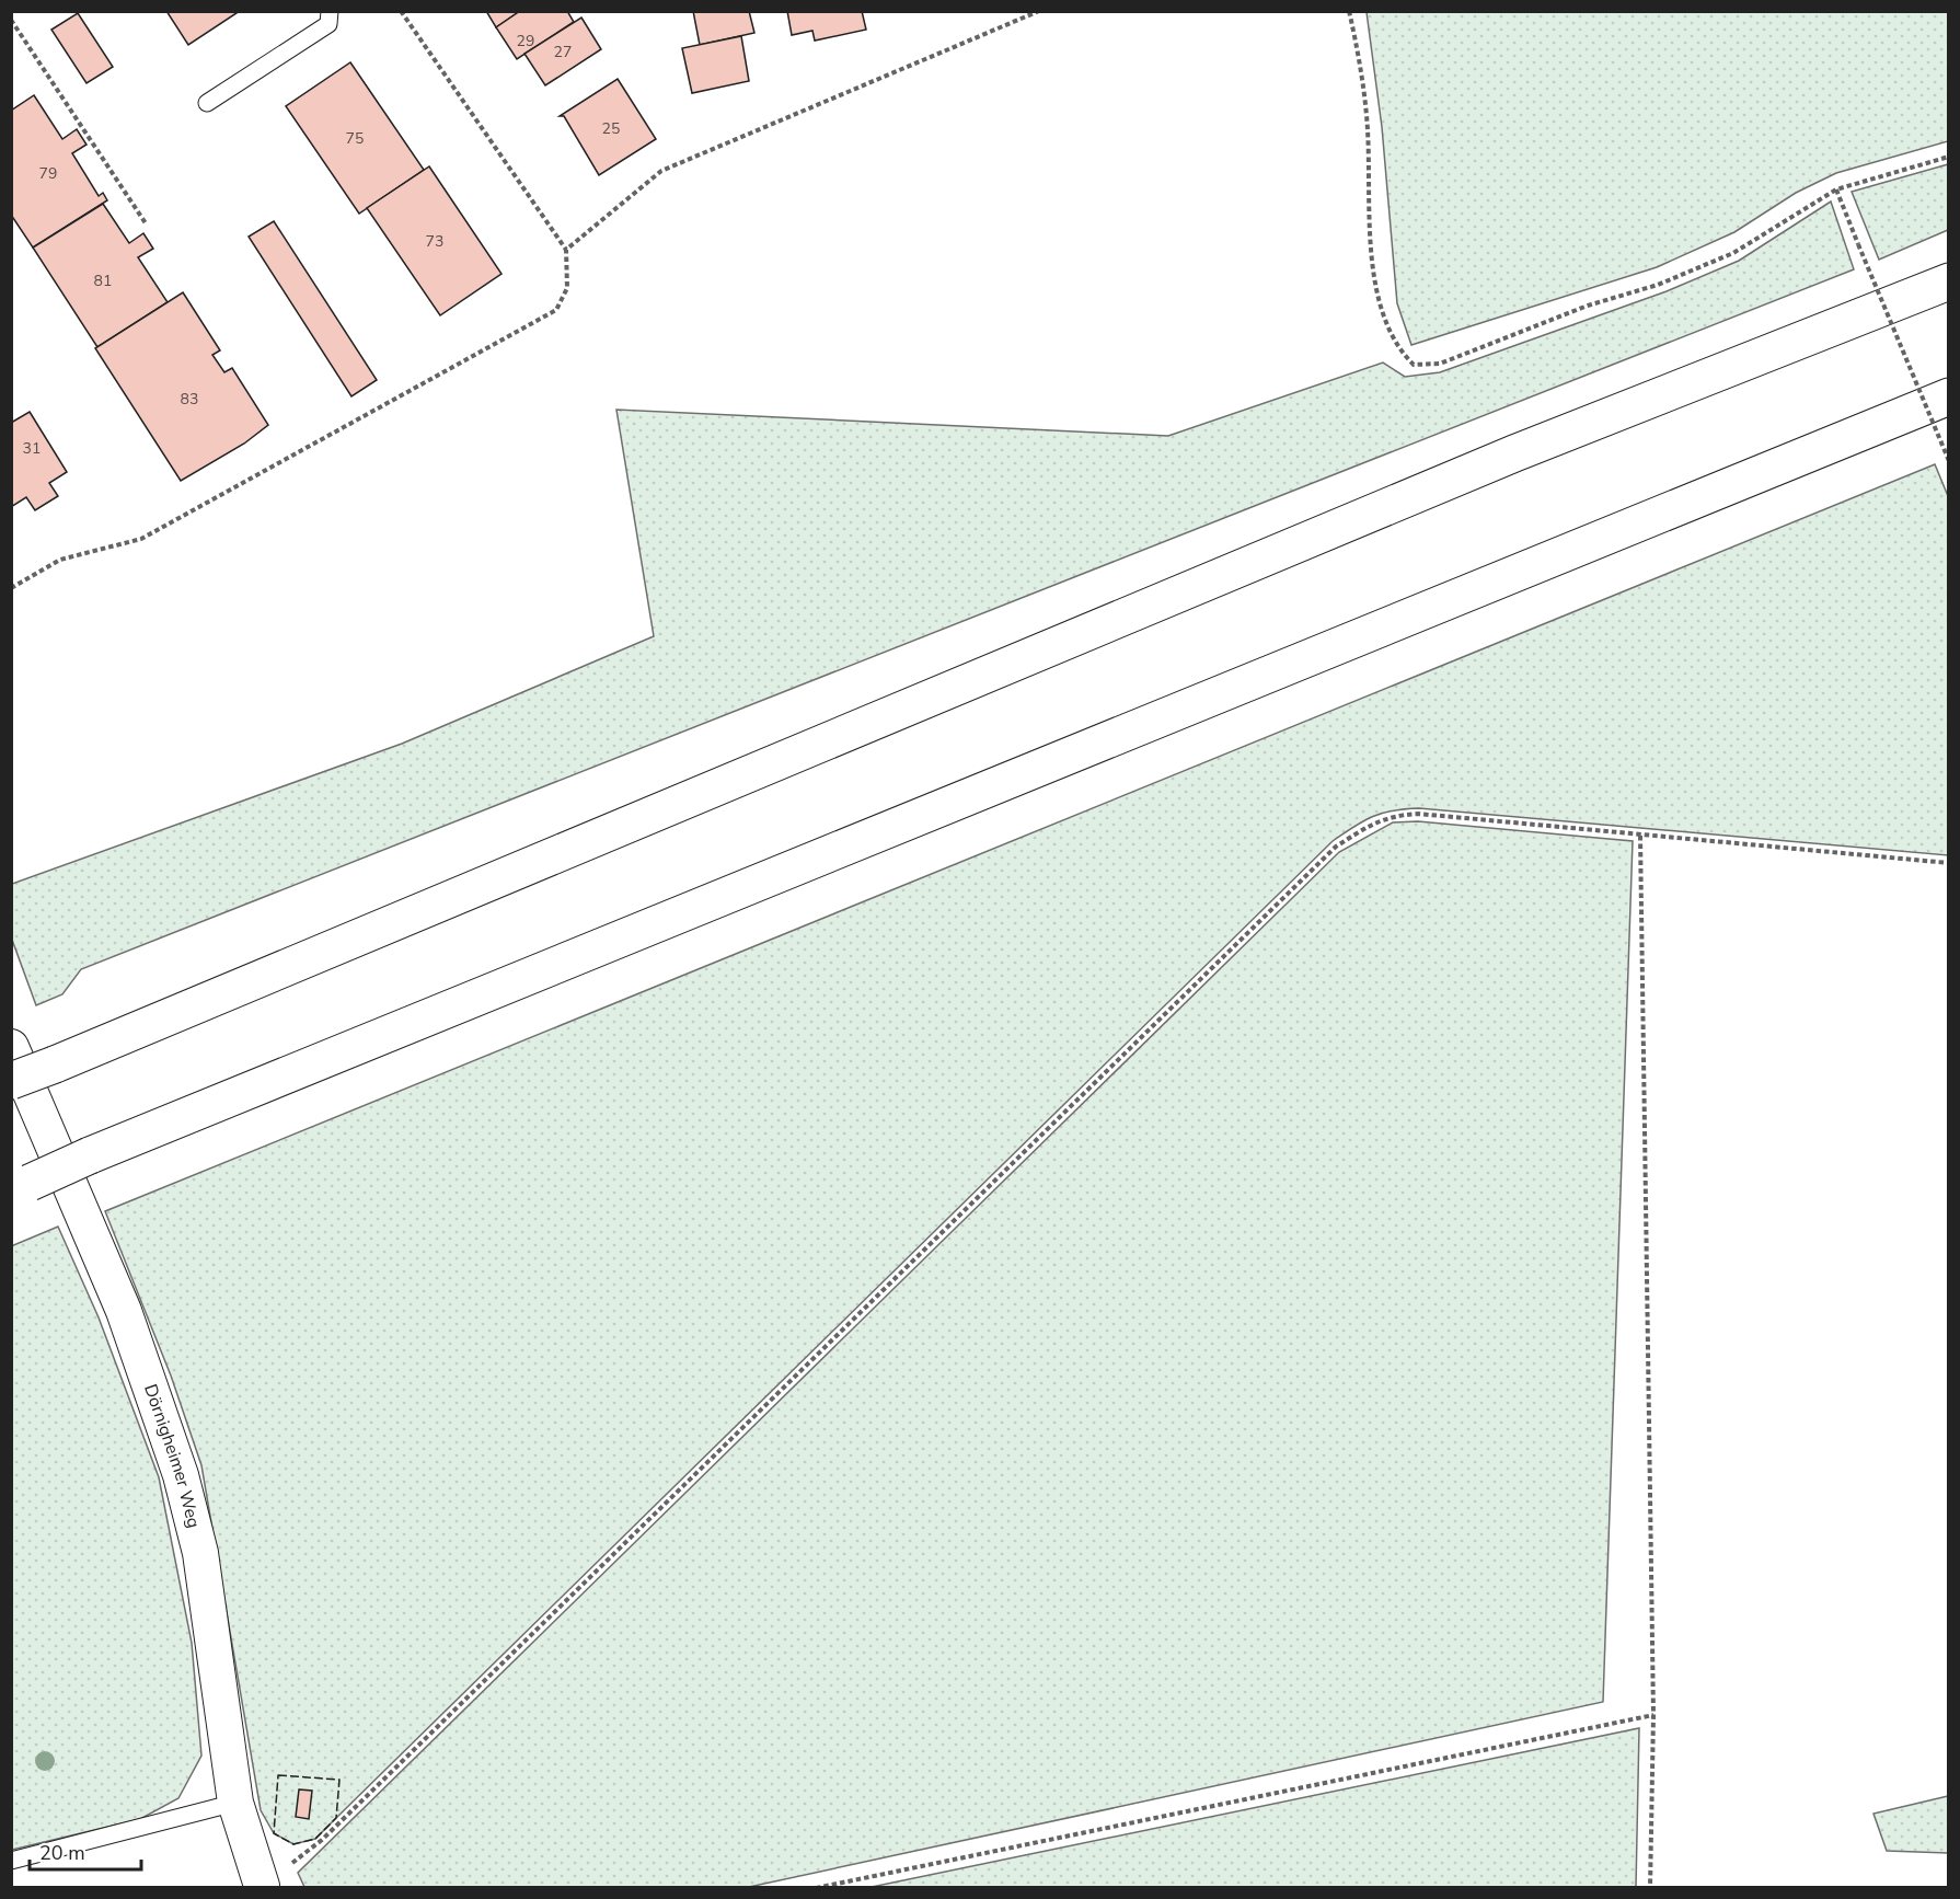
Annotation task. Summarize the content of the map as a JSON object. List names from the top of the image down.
{
  "streets": {
    "street": ["Dörnigheimer Weg"]
  },
  "house_numbers": [
    "29",
    "27",
    "25",
    "75",
    "79",
    "73",
    "81",
    "83",
    "31"
  ],
  "scale_bar": "20 m"
}
